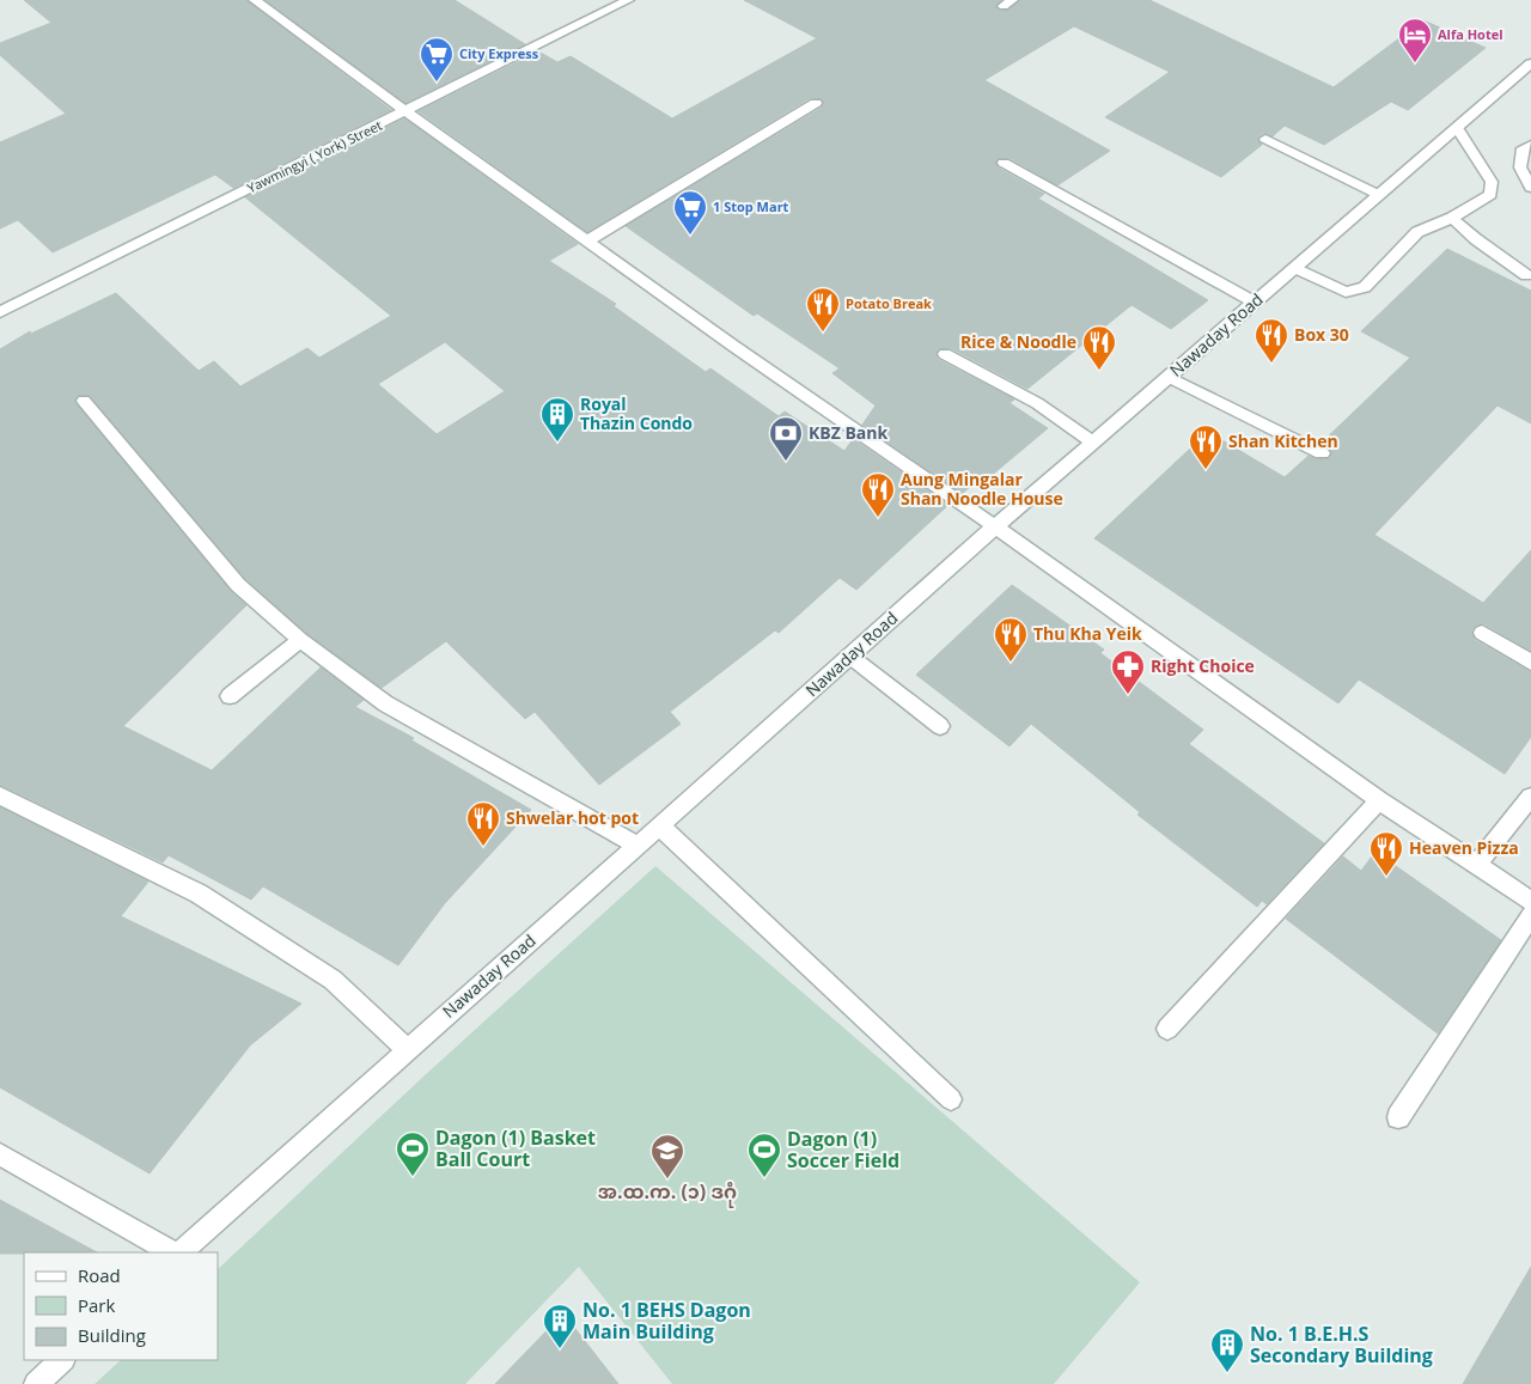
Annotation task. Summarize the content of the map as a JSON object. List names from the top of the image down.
{
  "streets": {
    "street": ["Yawmingyi ( York) Street", "Nawaday Road"]
  },
  "places": {
    "hotel": ["Alfa Hotel"],
    "supermarket": ["City Express", "1 Stop Mart"],
    "restaurant": [
      "Potato Break",
      "Box 30",
      "Rice & Noodle",
      "Shan Kitchen",
      "Aung Mingalar Shan Noodle House",
      "Thu Kha Yeik",
      "Shwelar hot pot",
      "Heaven Pizza"
    ],
    "building": ["Royal Thazin Condo", "No. 1 BEHS Dagon Main Building", "No. 1 B.E.H.S Secondary Building"],
    "bank": ["KBZ Bank"],
    "pharmacy": ["Right Choice"],
    "sports": ["Dagon (1) Basket Ball Court", "Dagon (1) Soccer Field"],
    "school or university": ["အ.ထ.က. (၁) ဒဂုံ"]
  },
  "legend": ["Road", "Park", "Building"]
}
